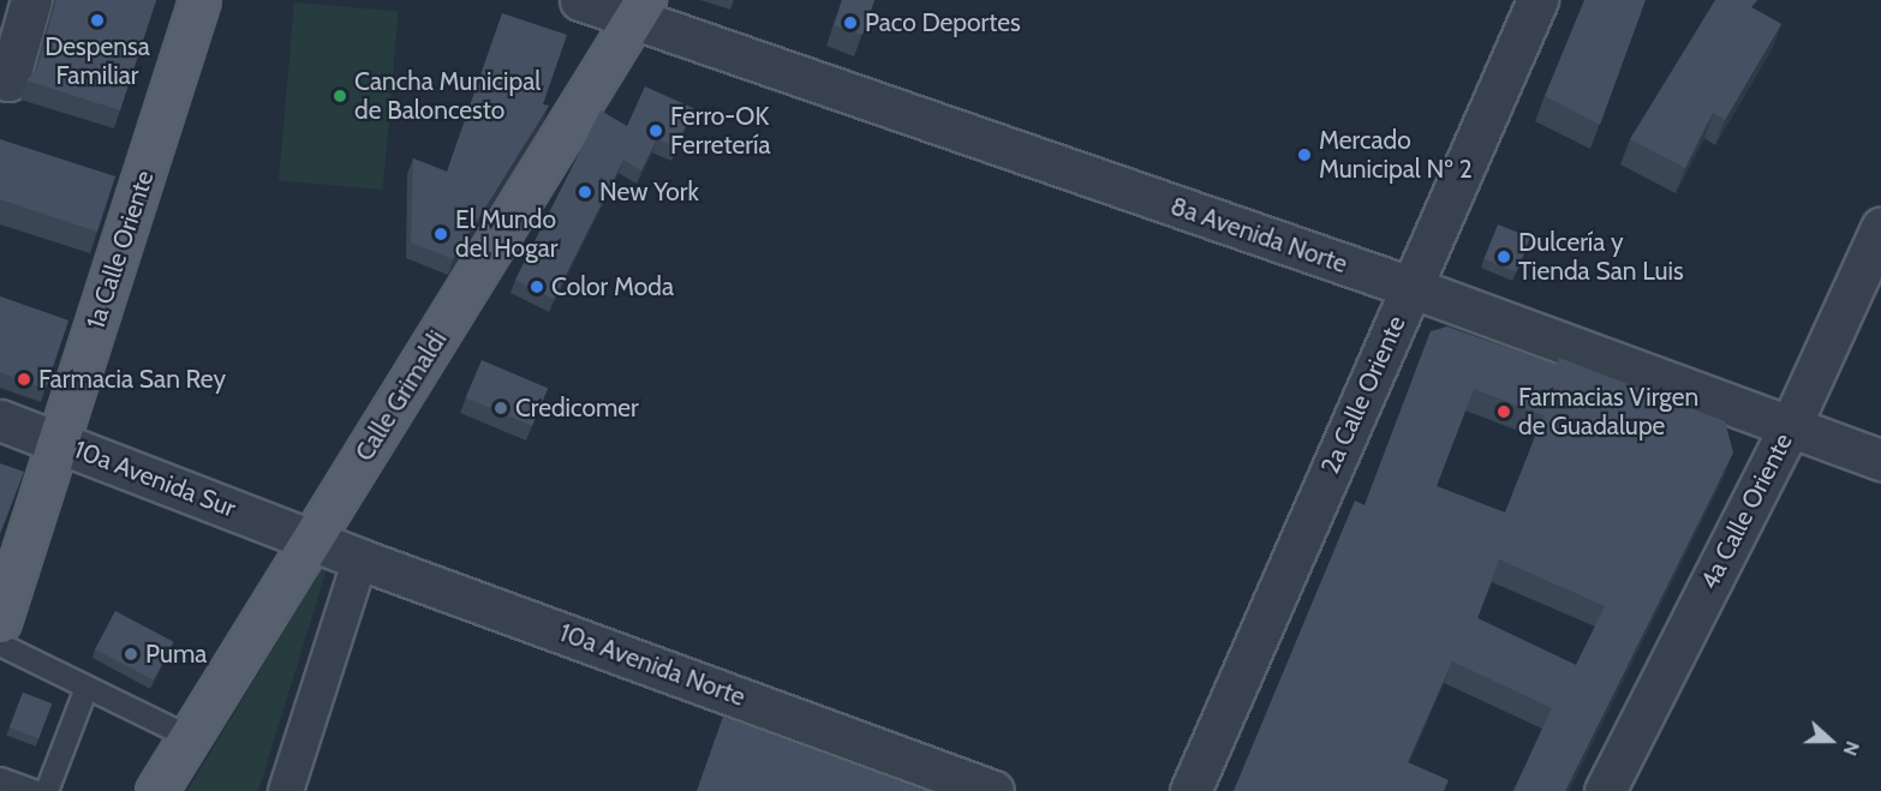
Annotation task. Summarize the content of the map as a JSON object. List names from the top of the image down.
{
  "streets": {
    "main road": ["1a Calle Oriente", "Calle Grimaldi"],
    "street": [
      "8a Avenida Norte",
      "2a Calle Oriente",
      "10a Avenida Sur",
      "4a Calle Oriente",
      "10a Avenida Norte"
    ]
  },
  "crossings": [
    ["8a Avenida Norte", "2a Calle Oriente"],
    ["8a Avenida Norte", "Calle Grimaldi"],
    ["8a Avenida Norte", "4a Calle Oriente"],
    ["1a Calle Oriente", "10a Avenida Sur"],
    ["Calle Grimaldi", "10a Avenida Sur"],
    ["Calle Grimaldi", "10a Avenida Norte"],
    ["10a Avenida Sur", "10a Avenida Norte"]
  ],
  "places": [
    "Despensa Familiar",
    "Paco Deportes",
    "Cancha Municipal de Baloncesto",
    "Ferro-OK Ferretería",
    "Mercado Municipal Nº 2",
    "New York",
    "El Mundo del Hogar",
    "Dulcería y Tienda San Luis",
    "Color Moda",
    "Farmacia San Rey",
    "Credicomer",
    "Farmacias Virgen de Guadalupe",
    "Puma"
  ],
  "north": "right"
}
